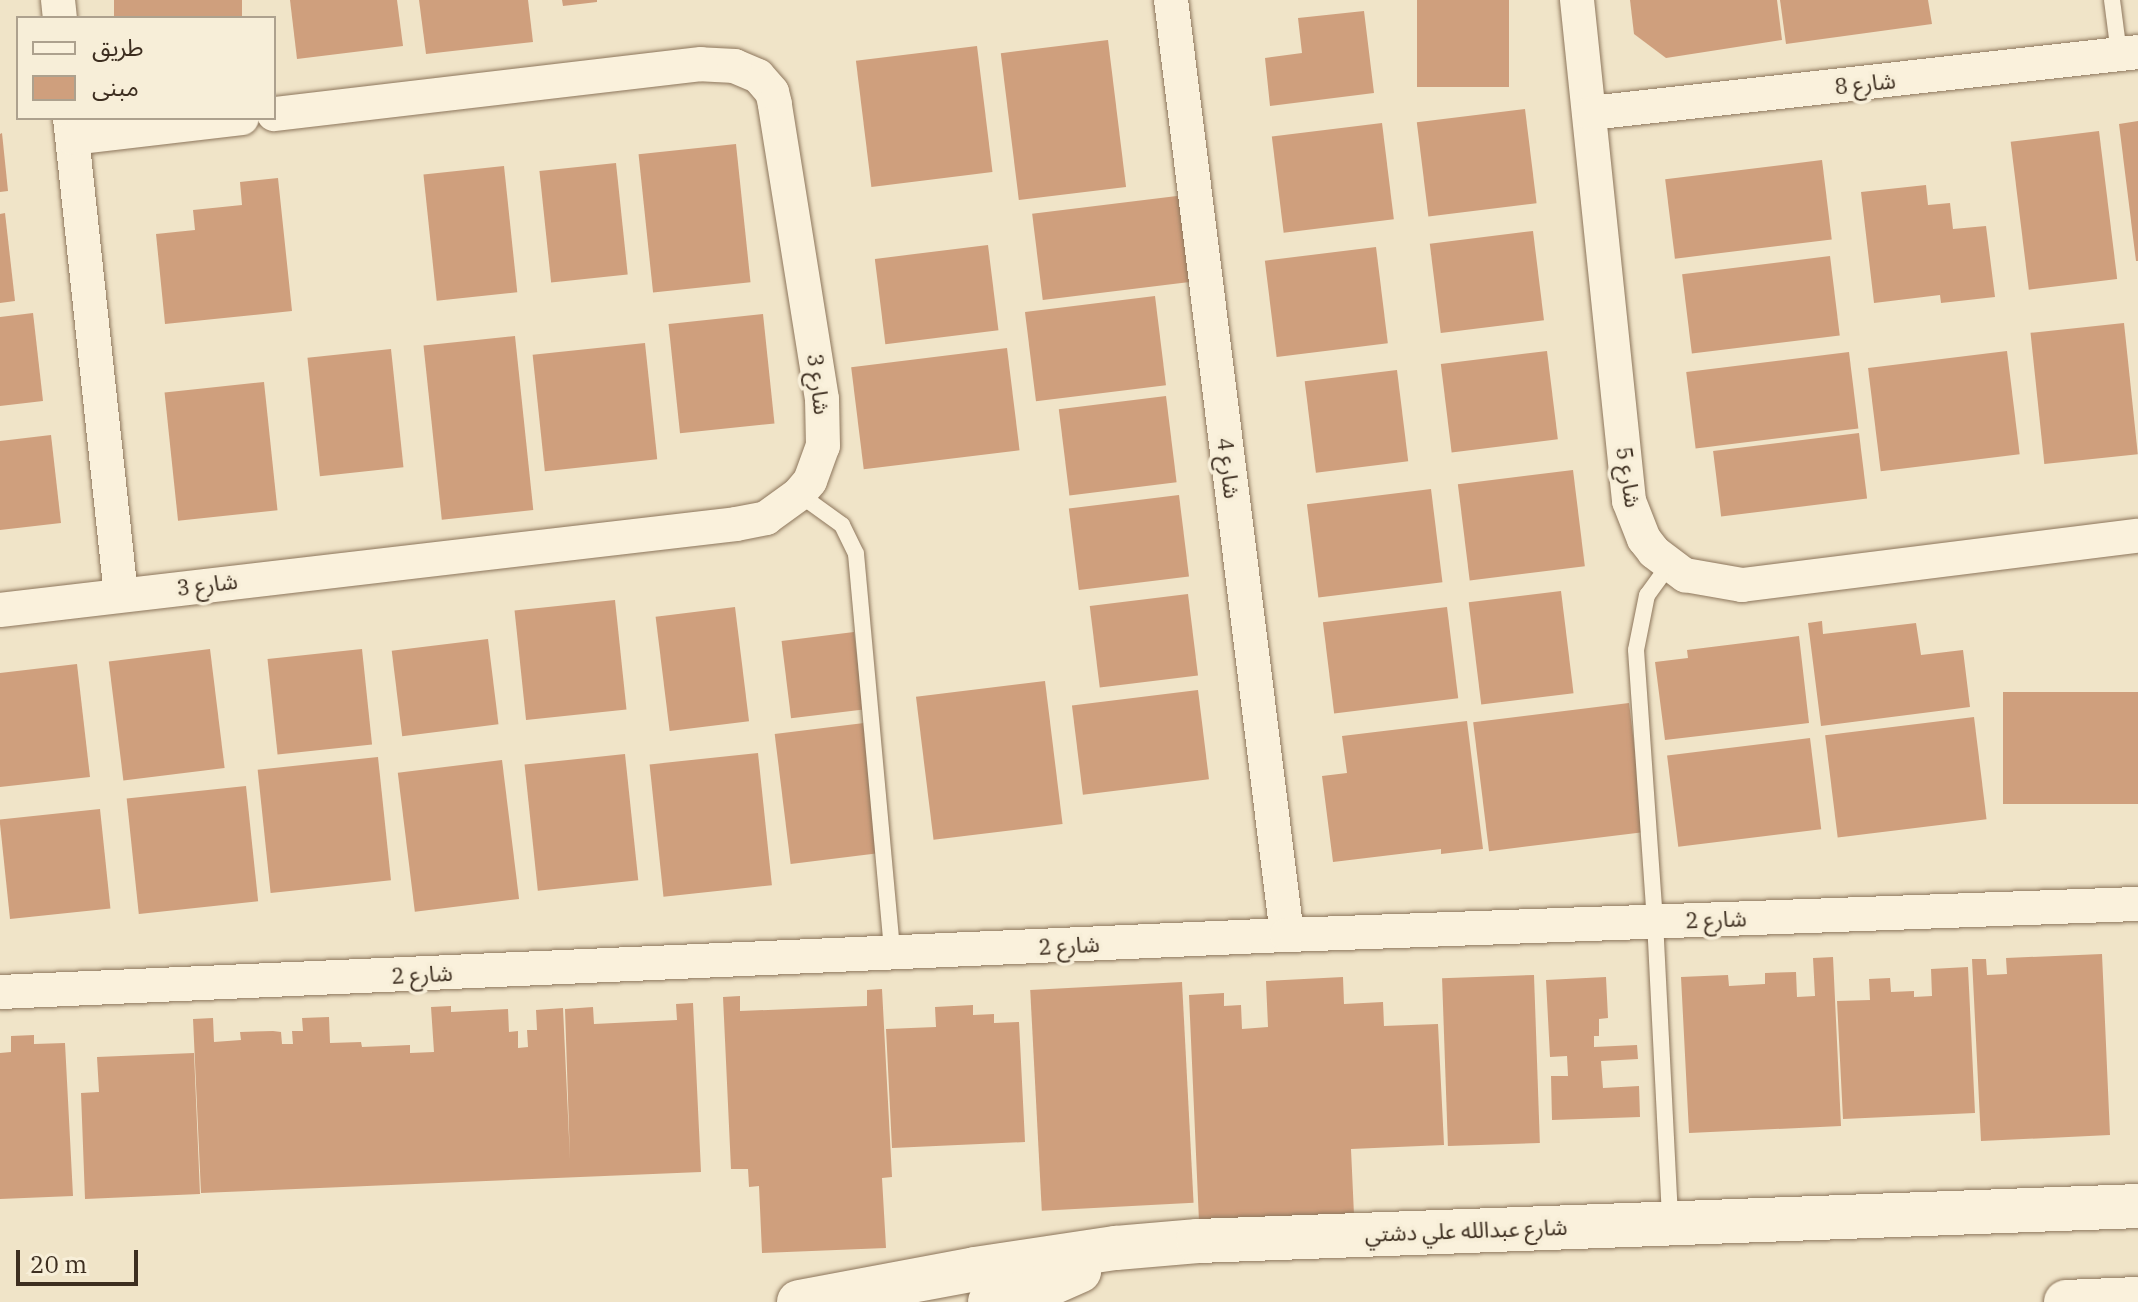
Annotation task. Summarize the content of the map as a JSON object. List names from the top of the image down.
{
  "streets": {
    "main road": ["شارع عبدالله علي دشتي"],
    "street": [
      "شارع 8",
      "شارع 3",
      "شارع 4",
      "شارع 5",
      "شارع 2"
    ]
  },
  "crossings": [
    ["شارع 8", "شارع 5"],
    ["شارع 4", "شارع 2"]
  ],
  "legend": ["طريق", "مبنى"],
  "scale_bar": "20 m"
}
